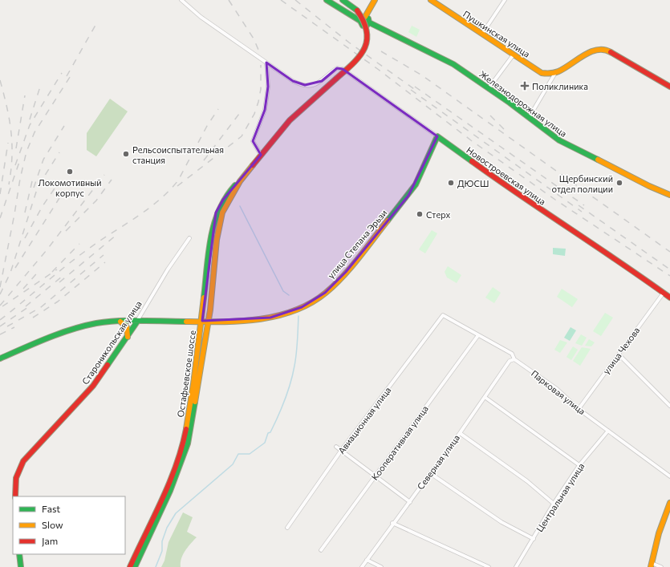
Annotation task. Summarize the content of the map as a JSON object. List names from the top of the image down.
{
  "streets": {
    "main road": [
      "Пушкинская улица",
      "Железнодорожная улица",
      "Новостроевская улица",
      "улица Степана Эрьзи",
      "Староникольская улица",
      "Остафьевское шоссе"
    ],
    "street": [
      "улица Чехова",
      "Парковая улица",
      "Авиационная улица",
      "Кооперативная улица",
      "Северная улица",
      "Центральная улица"
    ]
  },
  "crossings": [
    ["Новостроевская улица", "улица Степана Эрьзи"],
    ["Новостроевская улица", "улица Чехова"],
    ["улица Степана Эрьзи", "Староникольская улица"],
    ["улица Степана Эрьзи", "Остафьевское шоссе"],
    ["улица Чехова", "Парковая улица"],
    ["Парковая улица", "Авиационная улица"],
    ["Парковая улица", "Кооперативная улица"],
    ["Парковая улица", "Северная улица"],
    ["Парковая улица", "Центральная улица"]
  ],
  "places": {
    "health": ["Поликлиника"],
    "other": [
      "Рельсоиспытательная станция",
      "Локомотивный корпус",
      "ДЮСШ",
      "Щербинский отдел полиции",
      "Стерх"
    ]
  },
  "legend": ["Fast", "Slow", "Jam"]
}
